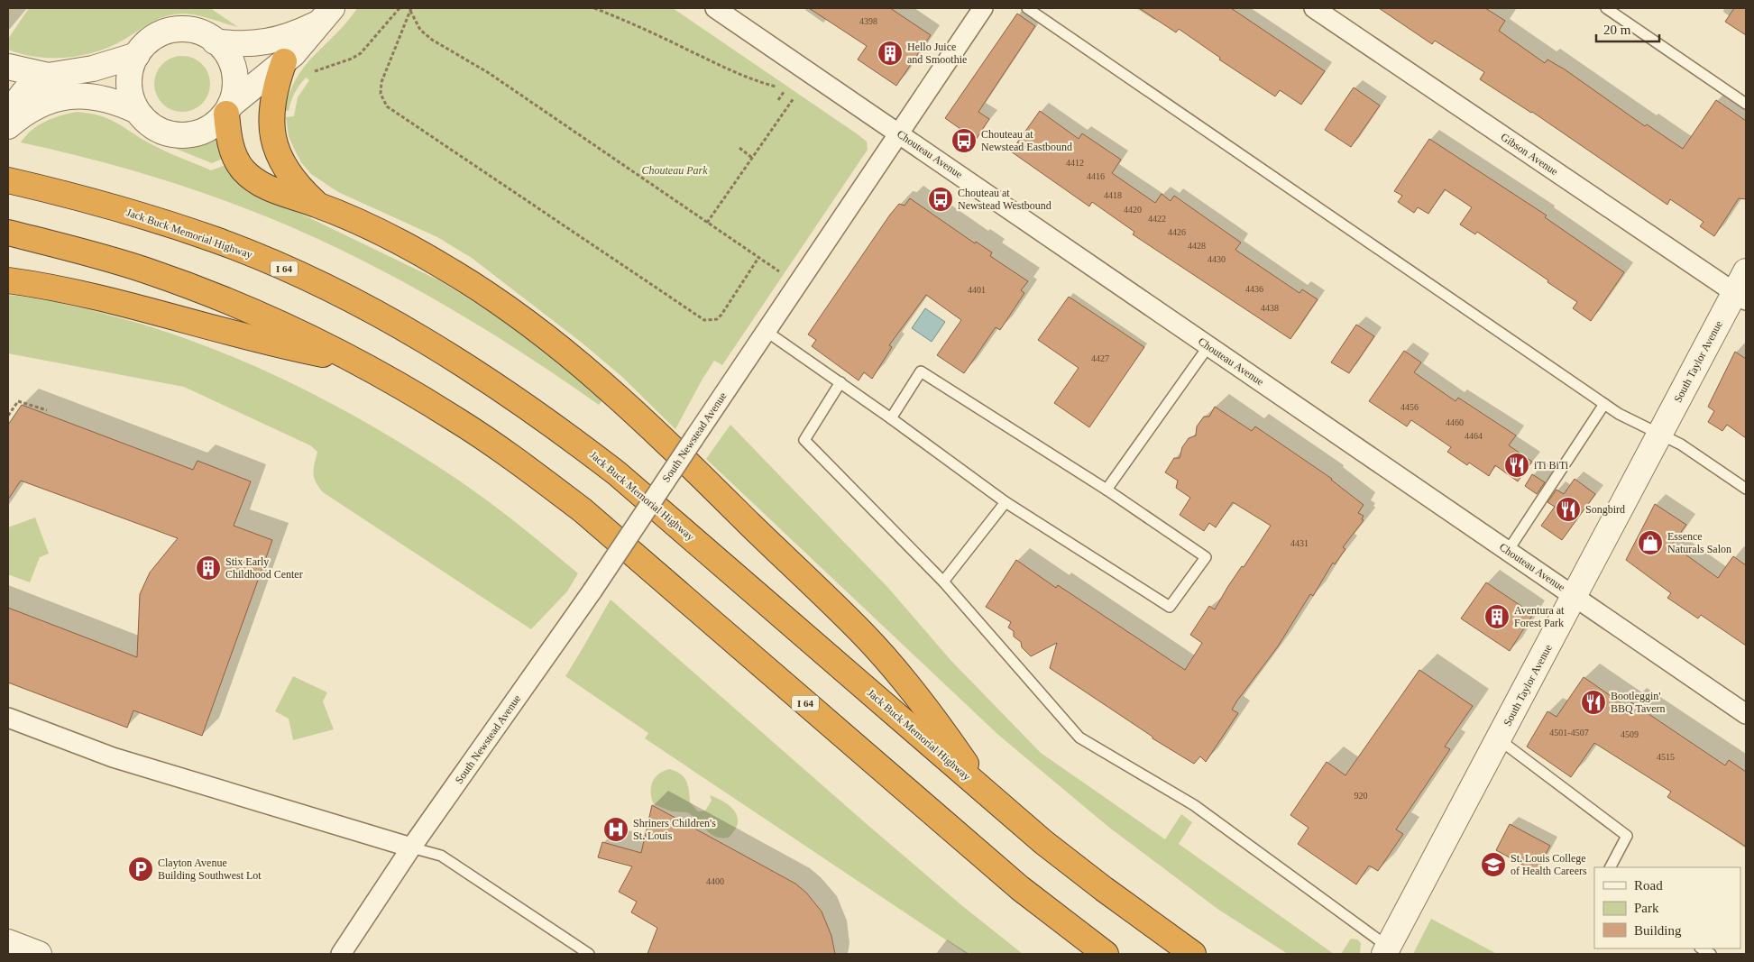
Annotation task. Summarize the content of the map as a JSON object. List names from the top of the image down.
{
  "streets": {
    "highway": ["Jack Buck Memorial Highway", "I 64"],
    "street": [
      "Chouteau Avenue",
      "Gibson Avenue",
      "South Taylor Avenue",
      "South Newstead Avenue"
    ]
  },
  "crossings": [
    ["Chouteau Avenue", "South Taylor Avenue"],
    ["Chouteau Avenue", "South Newstead Avenue"],
    ["Gibson Avenue", "South Taylor Avenue"]
  ],
  "parks": ["Chouteau Park"],
  "places": {
    "building": ["Hello Juice and Smoothie", "Stix Early Childhood Center", "Aventura at Forest Park"],
    "bus stop": ["Chouteau at Newstead Eastbound", "Chouteau at Newstead Westbound"],
    "restaurant": ["iTi BiTi", "Songbird", "Bootleggin' BBQ Tavern"],
    "shop": ["Essence Naturals Salon"],
    "hospital": ["Shriners Children's St. Louis"],
    "school or university": ["St. Louis College of Health Careers"],
    "parking": ["Clayton Avenue Building Southwest Lot"]
  },
  "house_numbers": [
    "4398",
    "4412",
    "4416",
    "4418",
    "4420",
    "4422",
    "4426",
    "4428",
    "4430",
    "4436",
    "4401",
    "4438",
    "4427",
    "4456",
    "4460",
    "4464",
    "4431",
    "4501-4507",
    "4509",
    "4515",
    "920",
    "4400"
  ],
  "legend": ["Road", "Park", "Building"],
  "scale_bar": "20 m"
}
